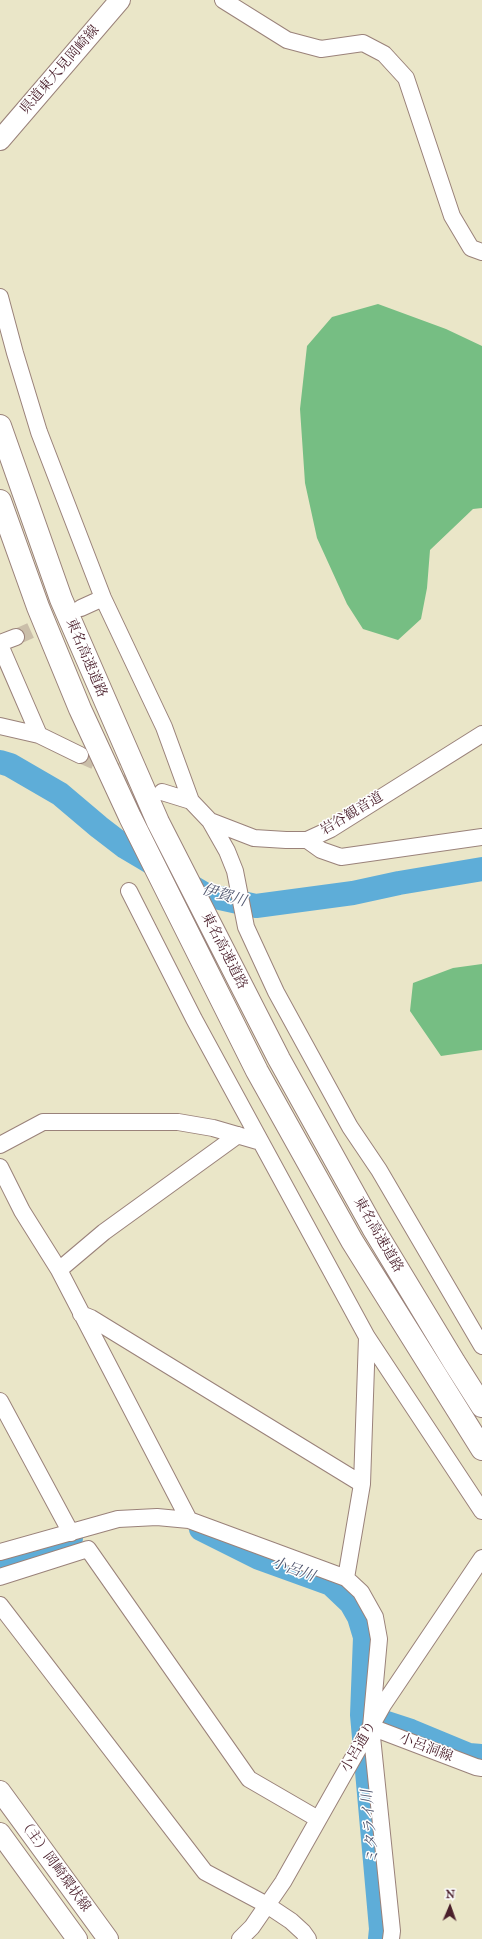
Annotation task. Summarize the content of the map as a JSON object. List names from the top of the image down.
{
  "streets": {
    "highway": ["東名高速道路"],
    "main road": ["県道東大見岡崎線", "（主）岡崎環状線"],
    "street": ["岩谷観音道", "小呂通り", "小呂洞線"]
  },
  "crossings": [
    ["小呂通り", "小呂洞線"]
  ],
  "water": ["伊賀川", "小呂川", "ミタライ川"],
  "north": "top"
}
